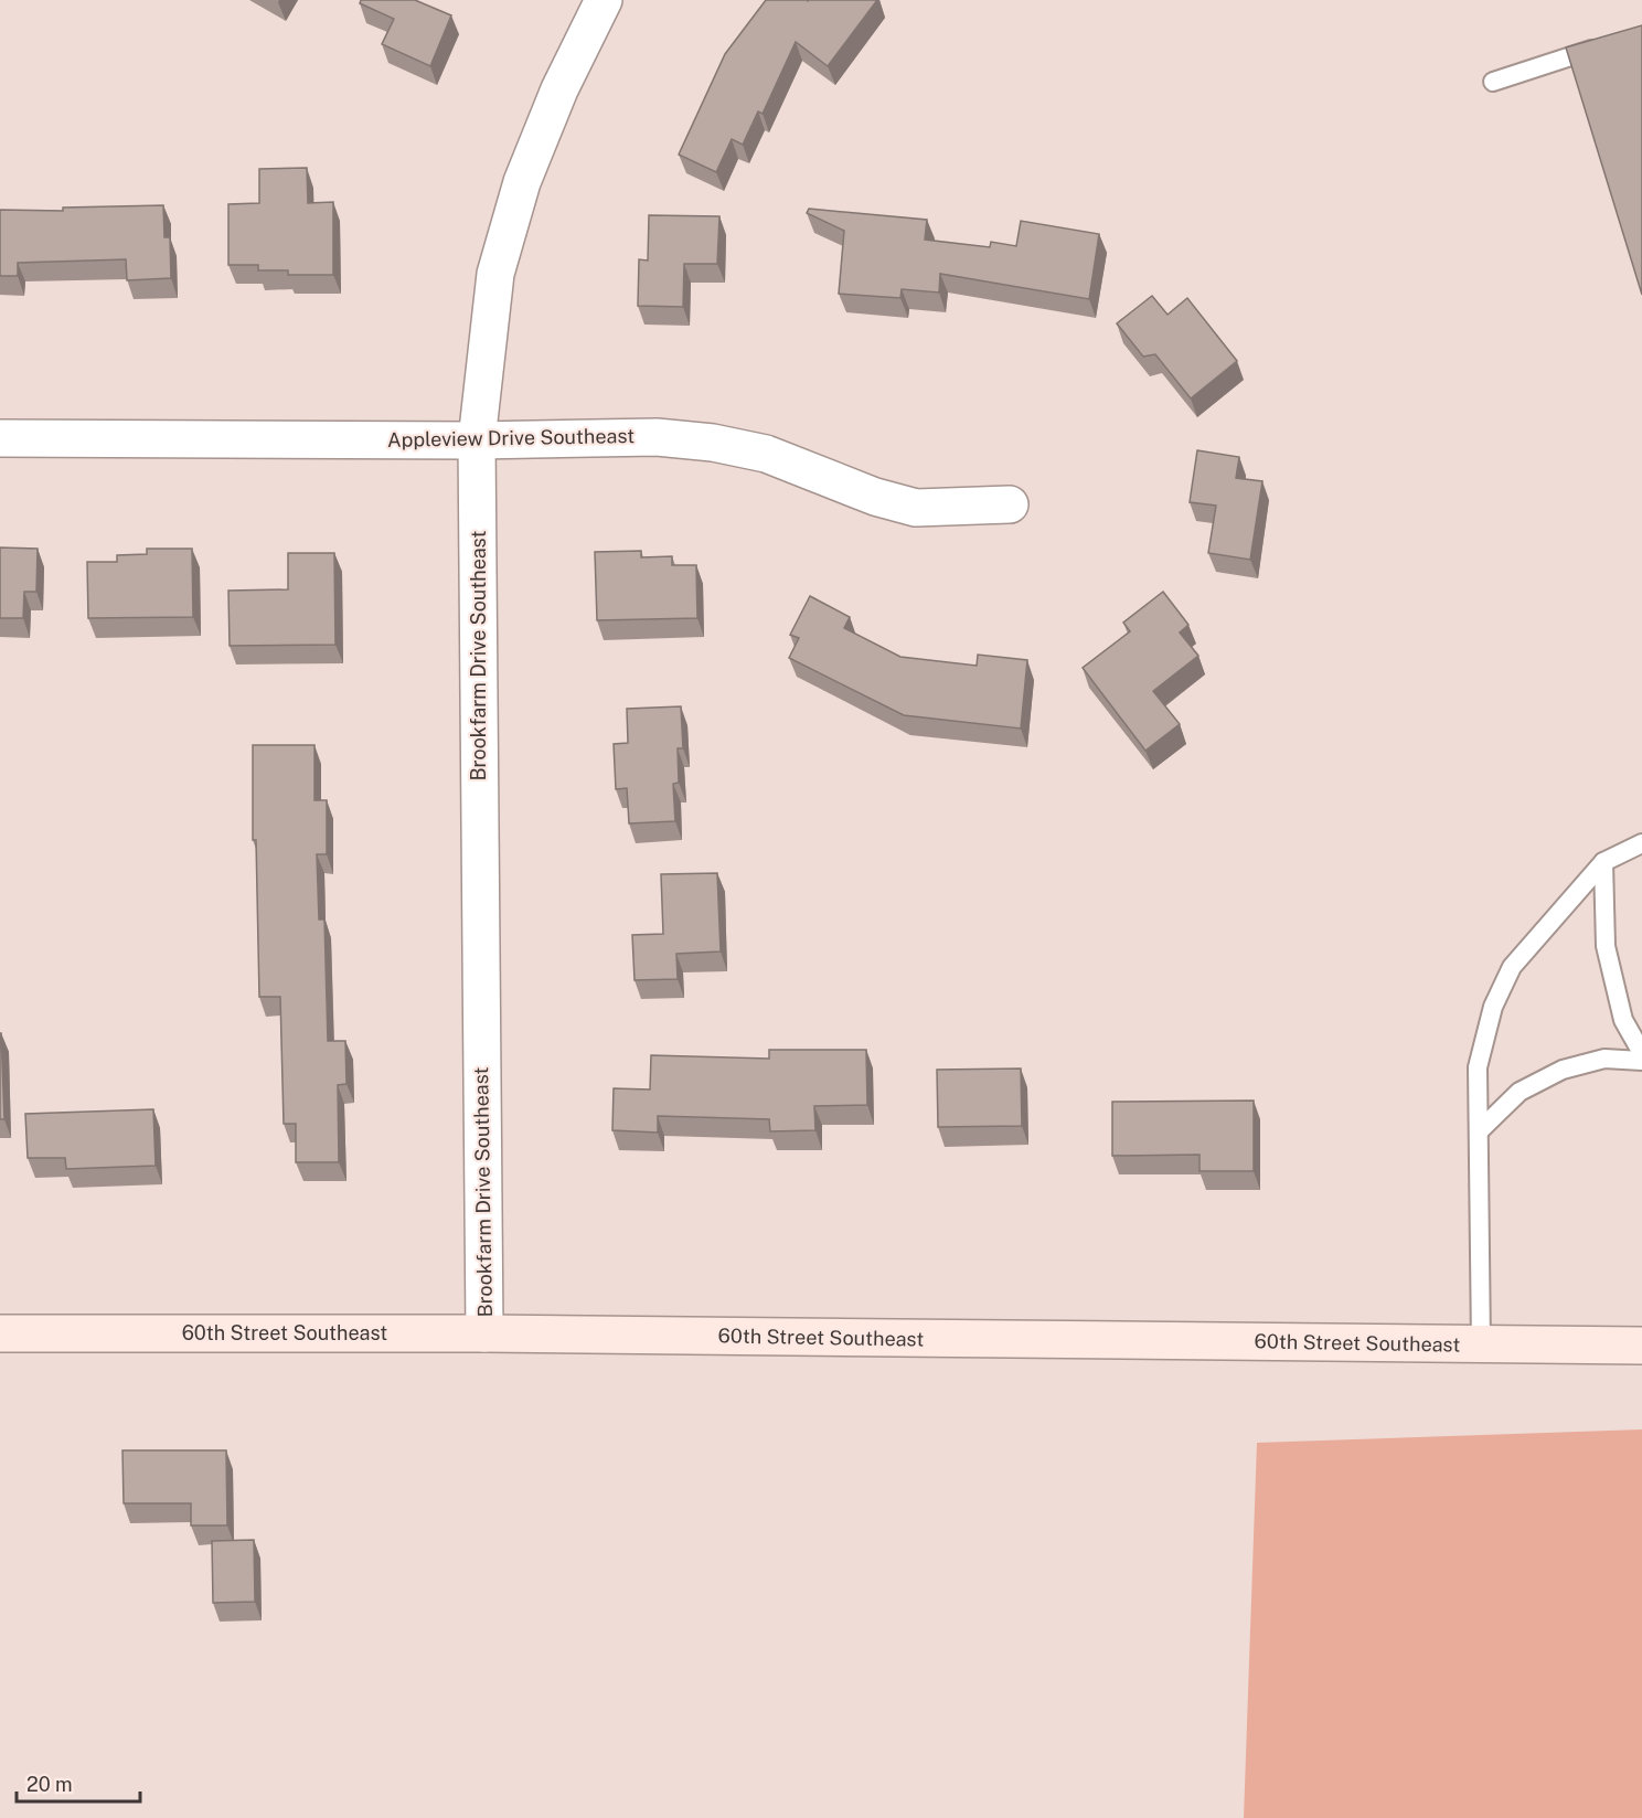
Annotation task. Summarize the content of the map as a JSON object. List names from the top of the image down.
{
  "streets": {
    "main road": ["60th Street Southeast"],
    "street": ["Appleview Drive Southeast", "Brookfarm Drive Southeast"]
  },
  "crossings": [
    ["Appleview Drive Southeast", "Brookfarm Drive Southeast"],
    ["Brookfarm Drive Southeast", "60th Street Southeast"]
  ],
  "scale_bar": "20 m"
}
